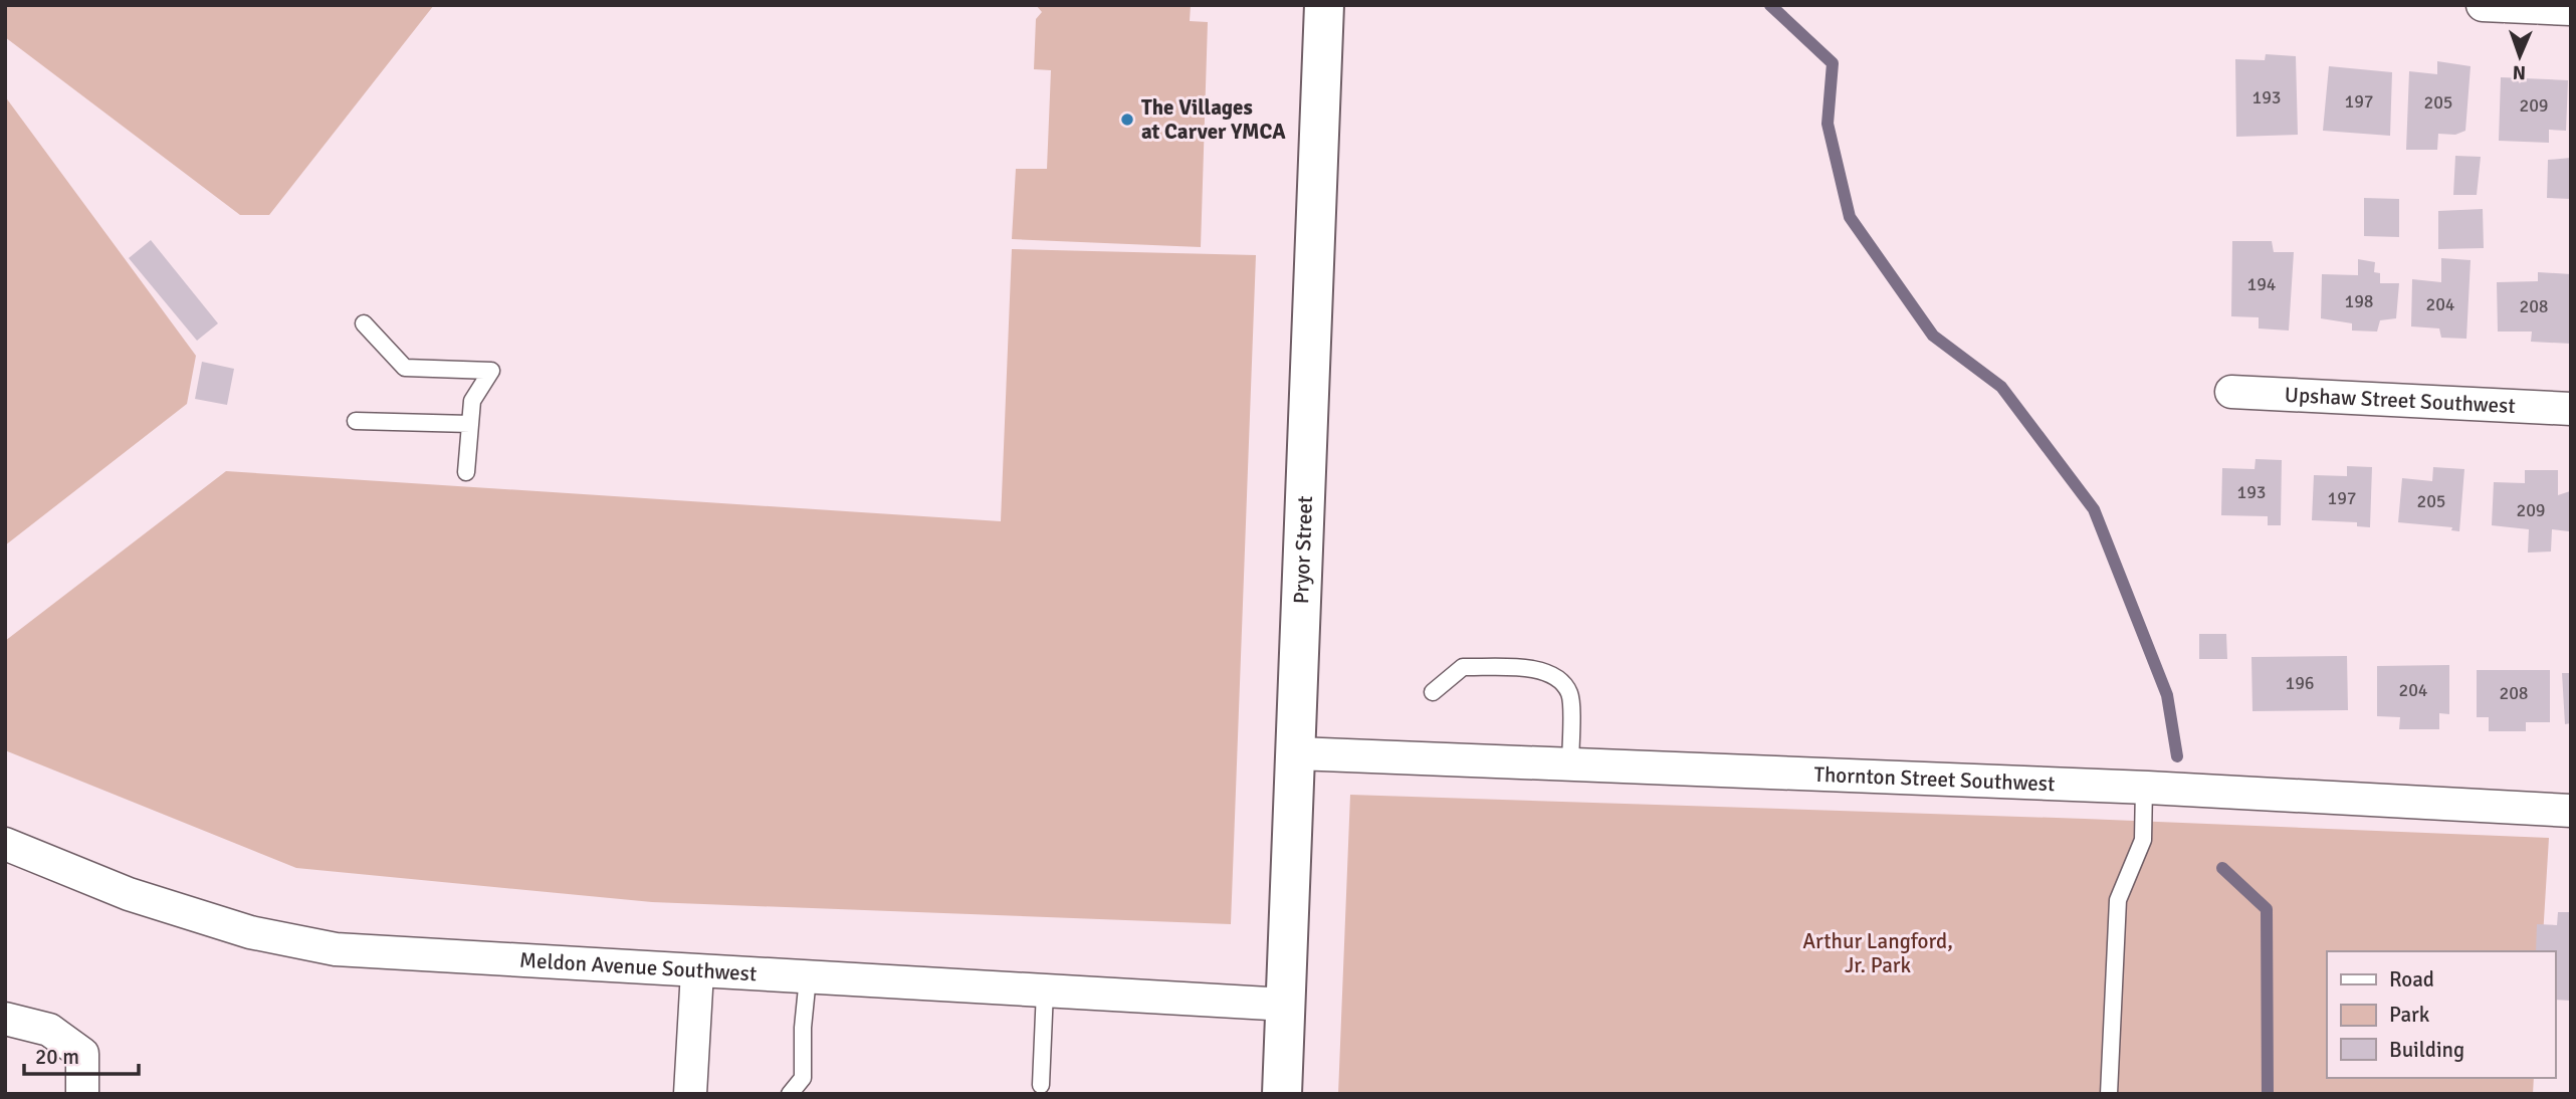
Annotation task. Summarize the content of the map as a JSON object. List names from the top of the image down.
{
  "streets": {
    "main road": ["Pryor Street"],
    "street": ["Upshaw Street Southwest", "Thornton Street Southwest", "Meldon Avenue Southwest"]
  },
  "crossings": [
    ["Pryor Street", "Thornton Street Southwest"],
    ["Pryor Street", "Meldon Avenue Southwest"]
  ],
  "parks": ["Arthur Langford, Jr. Park"],
  "places": ["The Villages at Carver YMCA"],
  "house_numbers": [
    "193",
    "197",
    "205",
    "209",
    "194",
    "198",
    "204",
    "208",
    "193",
    "197",
    "205",
    "209",
    "196",
    "204",
    "208"
  ],
  "legend": ["Road", "Park", "Building"],
  "scale_bar": "20 m",
  "north": "bottom"
}
